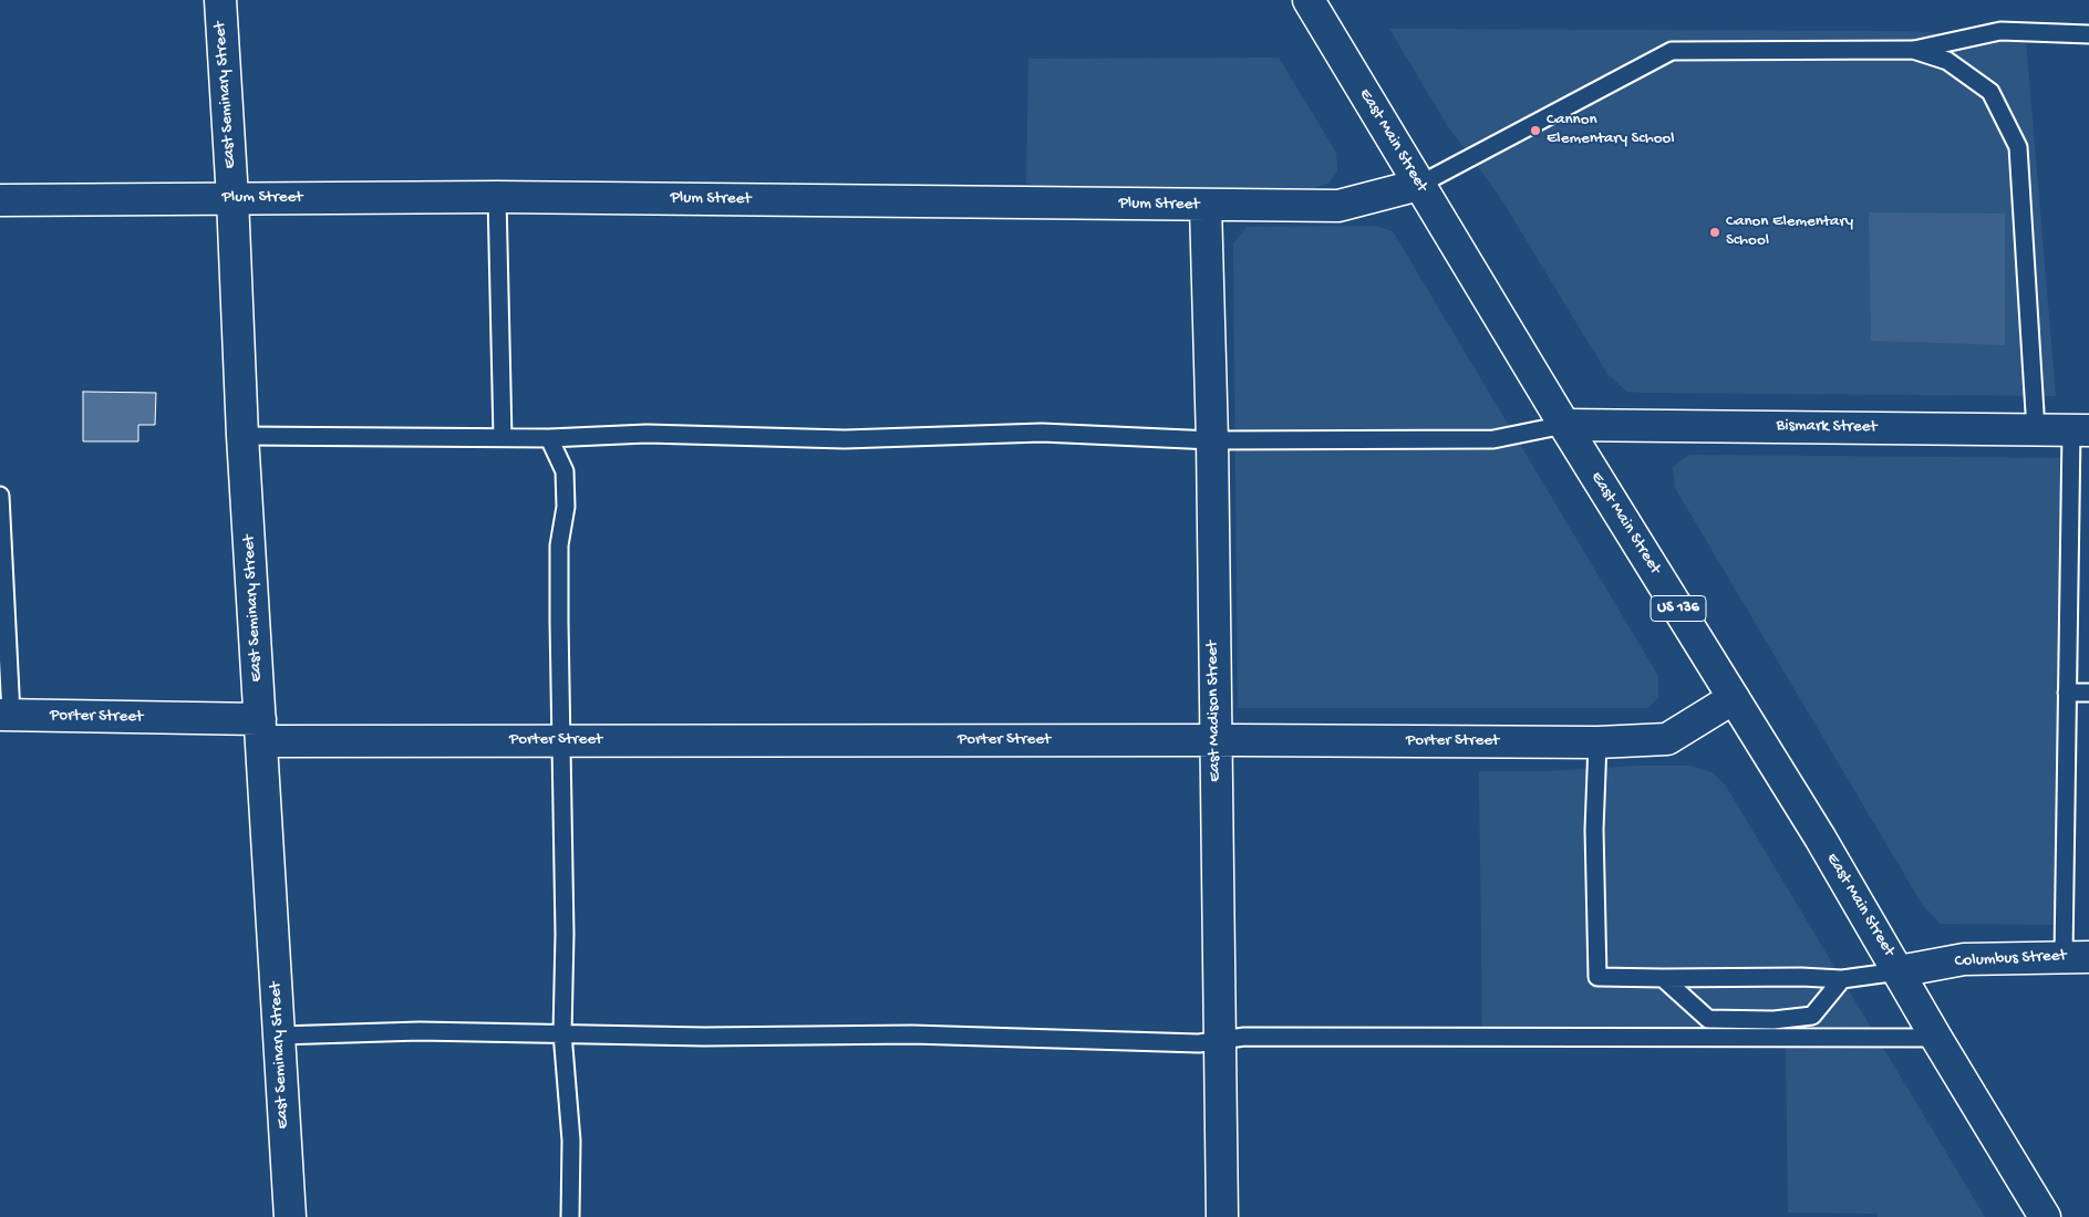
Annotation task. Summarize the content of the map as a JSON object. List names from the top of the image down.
{
  "streets": {
    "street": [
      "East Seminary Street",
      "East Main Street",
      "Plum Street",
      "Bismark Street",
      "US 136",
      "East Madison Street",
      "Porter Street",
      "Columbus Street"
    ]
  },
  "crossings": [
    ["East Seminary Street", "Plum Street"],
    ["East Seminary Street", "Porter Street"],
    ["East Main Street", "Plum Street"],
    ["East Main Street", "Bismark Street"],
    ["East Main Street", "Porter Street"],
    ["East Main Street", "Columbus Street"],
    ["Plum Street", "East Madison Street"],
    ["East Madison Street", "Porter Street"]
  ],
  "places": ["Cannon Elementary School", "Canon Elementary School"]
}
